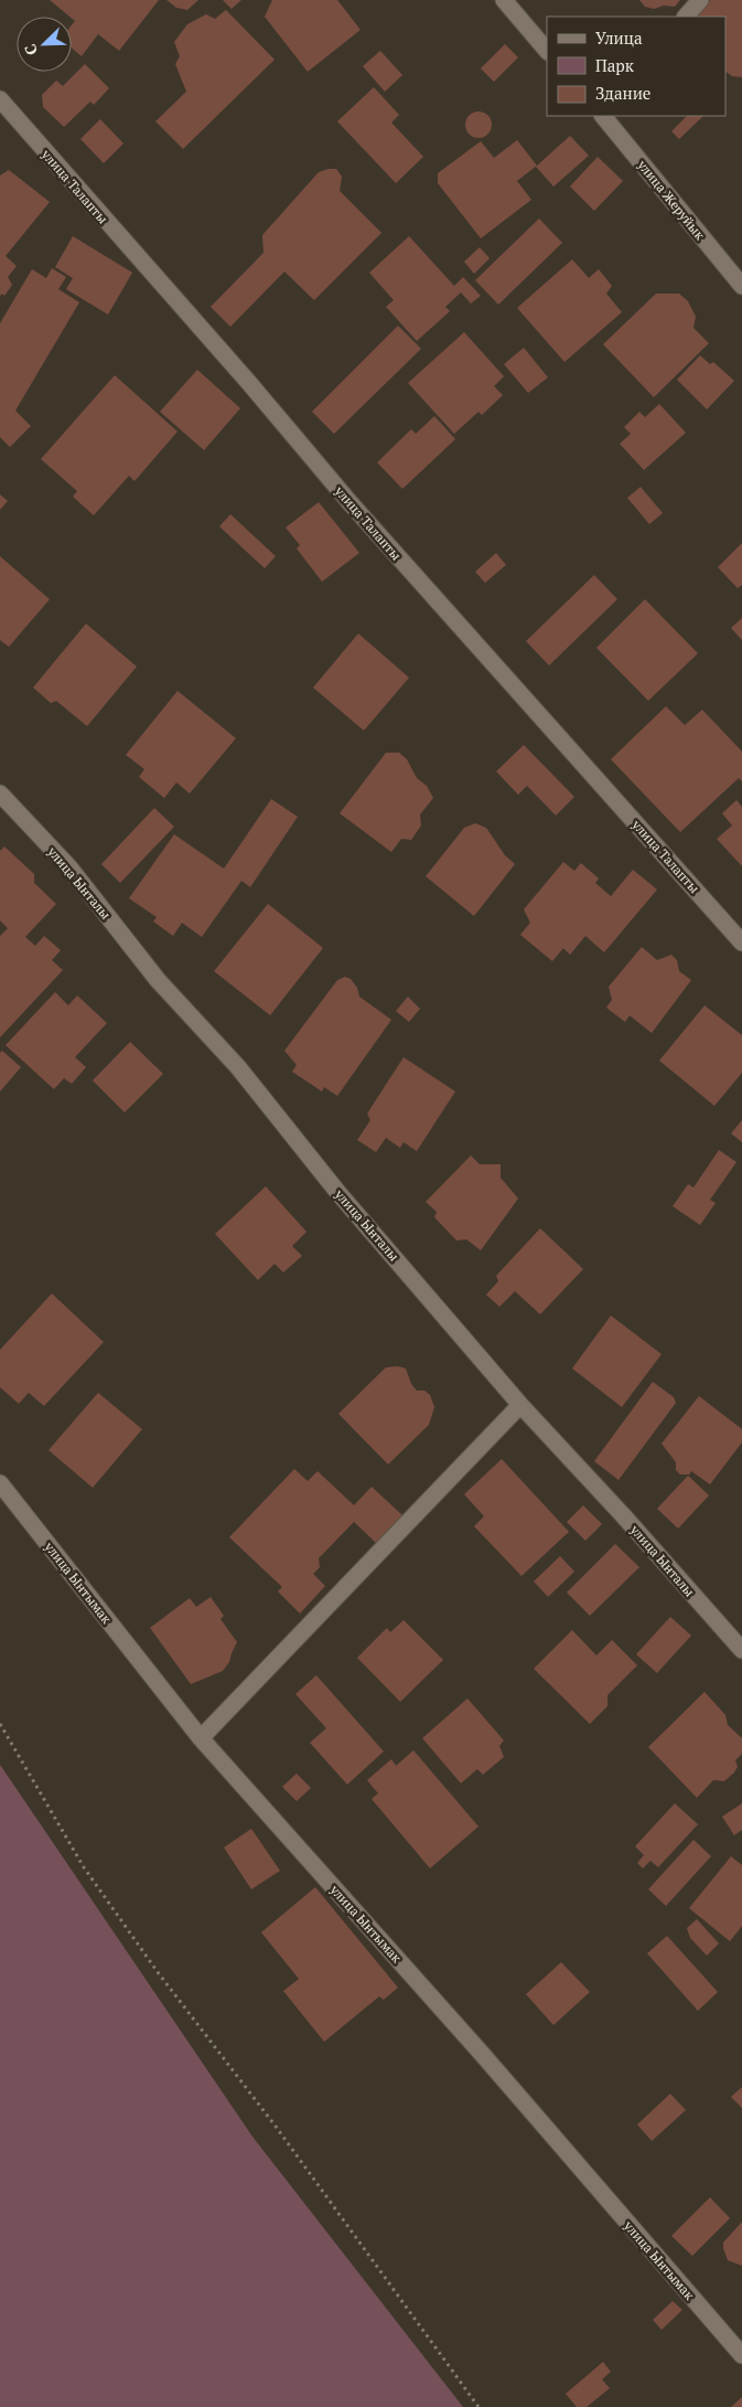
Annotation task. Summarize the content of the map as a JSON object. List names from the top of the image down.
{
  "streets": {
    "street": [
      "улица Талапты",
      "улица Жеруйык",
      "улица Ынталы",
      "улица Ынтымак"
    ]
  },
  "legend": ["Улица", "Парк", "Здание"],
  "north": "bottom left"
}
